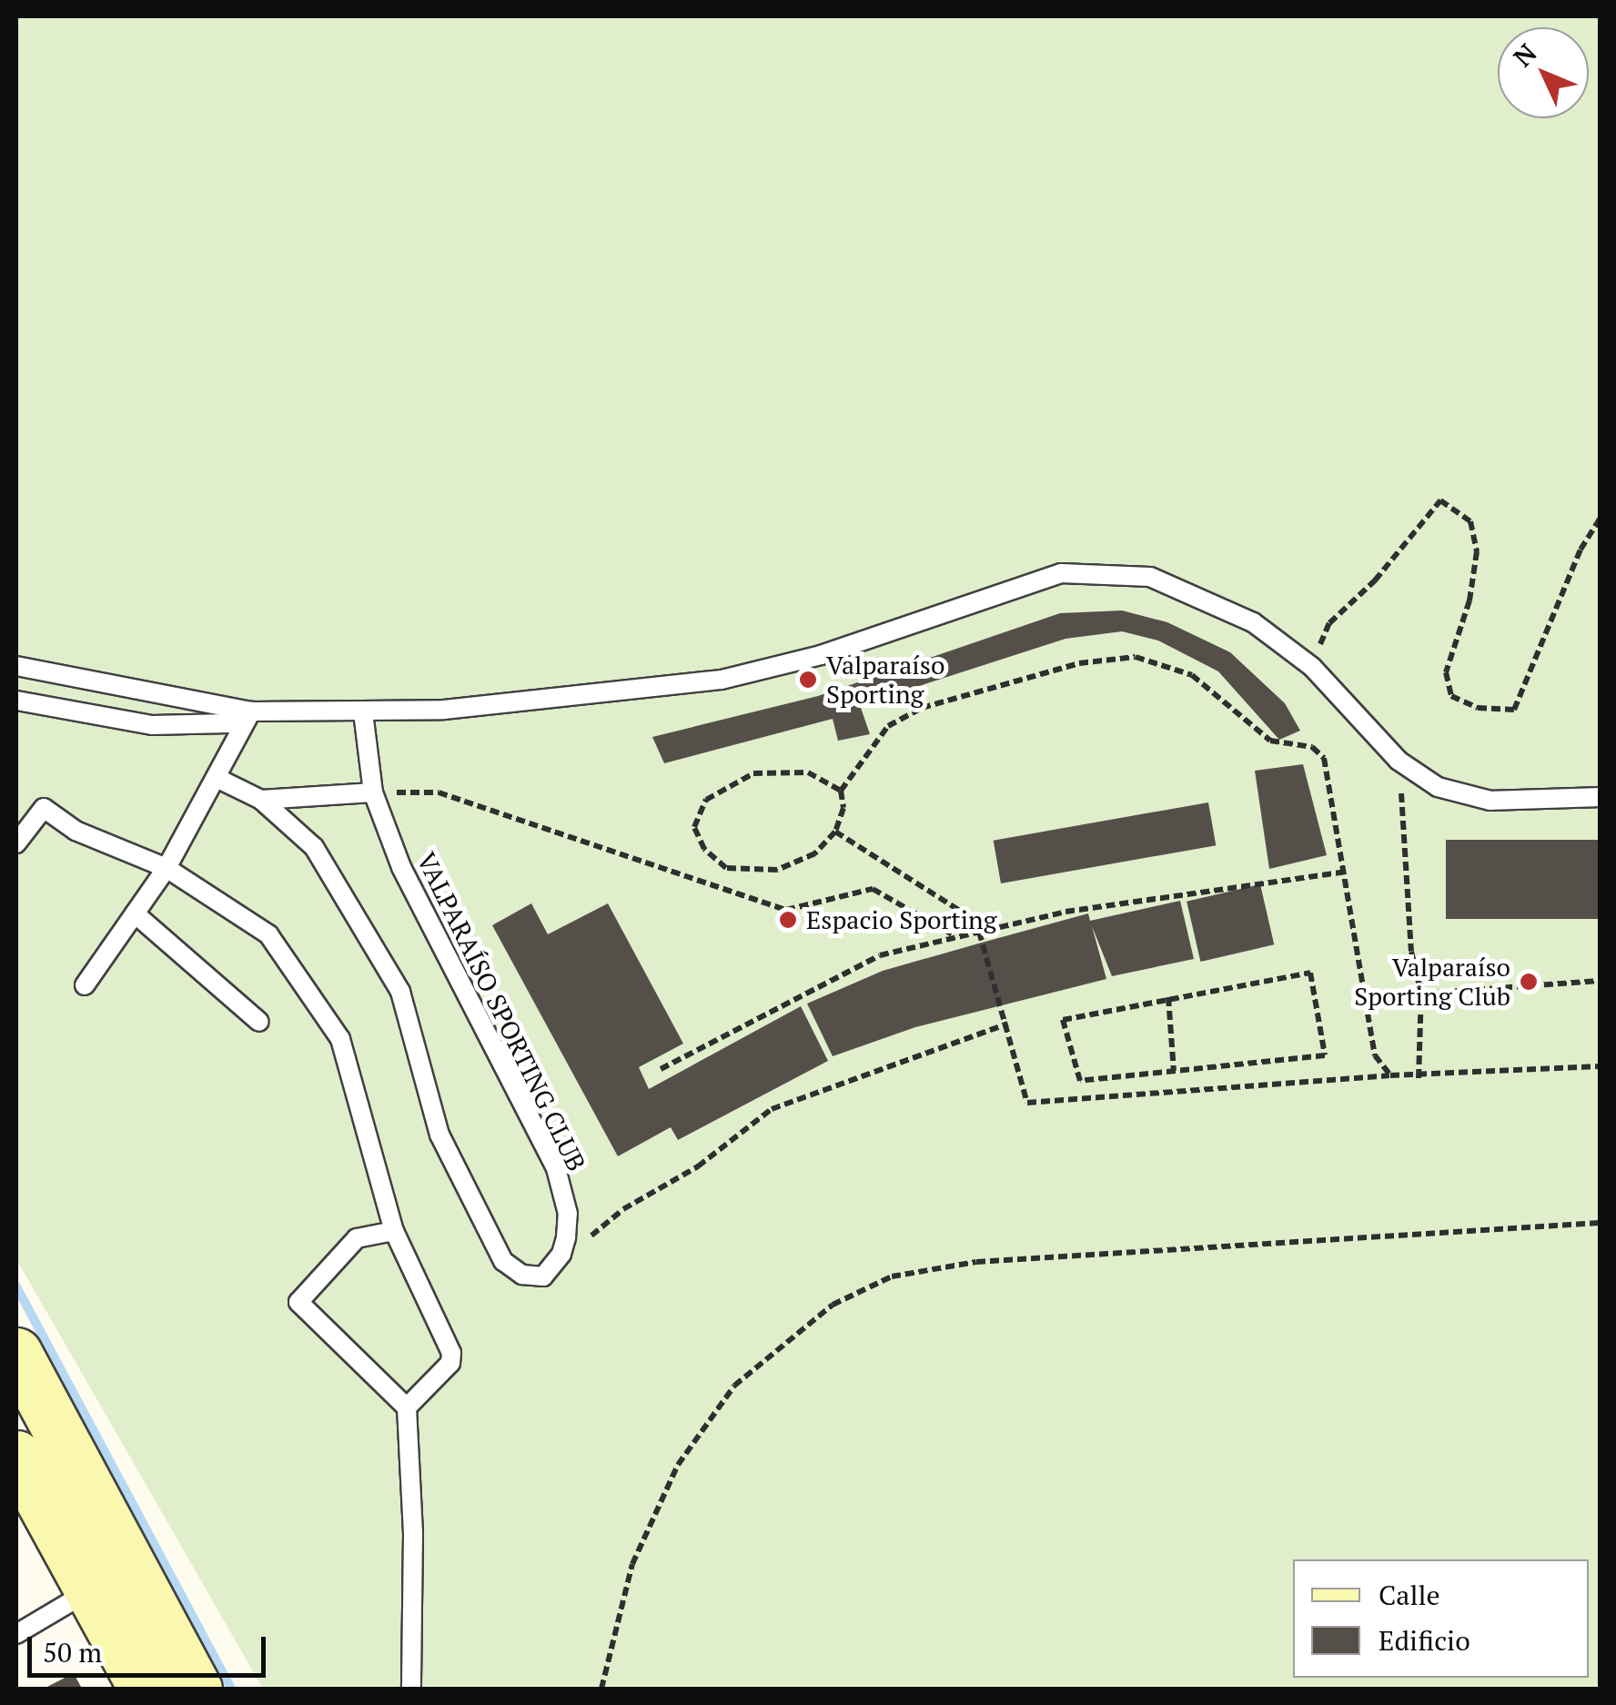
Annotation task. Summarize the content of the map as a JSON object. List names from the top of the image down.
{
  "streets": {
    "lane": ["VALPARAÍSO SPORTING CLUB"]
  },
  "places": ["Valparaíso Sporting", "Espacio Sporting", "Valparaíso Sporting Club"],
  "legend": ["Calle", "Edificio"],
  "scale_bar": "50 m",
  "north": "top left"
}
